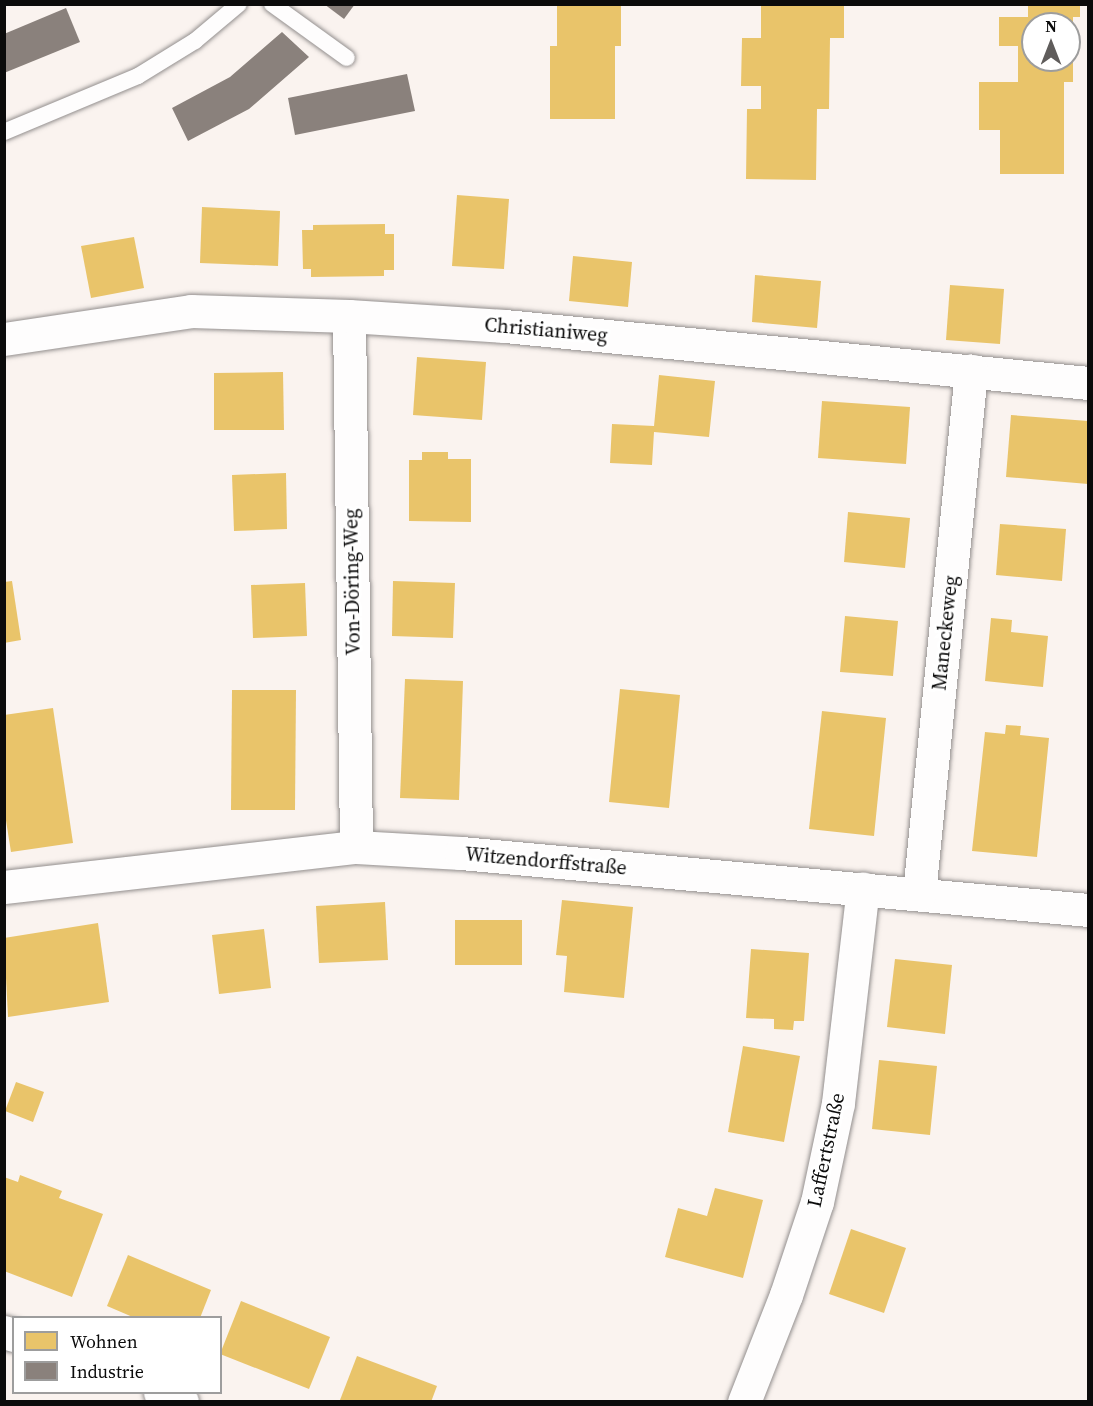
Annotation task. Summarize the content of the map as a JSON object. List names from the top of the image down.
{
  "streets": {
    "street": [
      "Christianiweg",
      "Von-Döring-Weg",
      "Maneckeweg",
      "Witzendorffstraße",
      "Laffertstraße"
    ]
  },
  "crossings": [
    ["Christianiweg", "Von-Döring-Weg"],
    ["Christianiweg", "Maneckeweg"],
    ["Von-Döring-Weg", "Witzendorffstraße"],
    ["Maneckeweg", "Witzendorffstraße"],
    ["Witzendorffstraße", "Laffertstraße"]
  ],
  "legend": ["Wohnen", "Industrie"],
  "north": "top"
}
